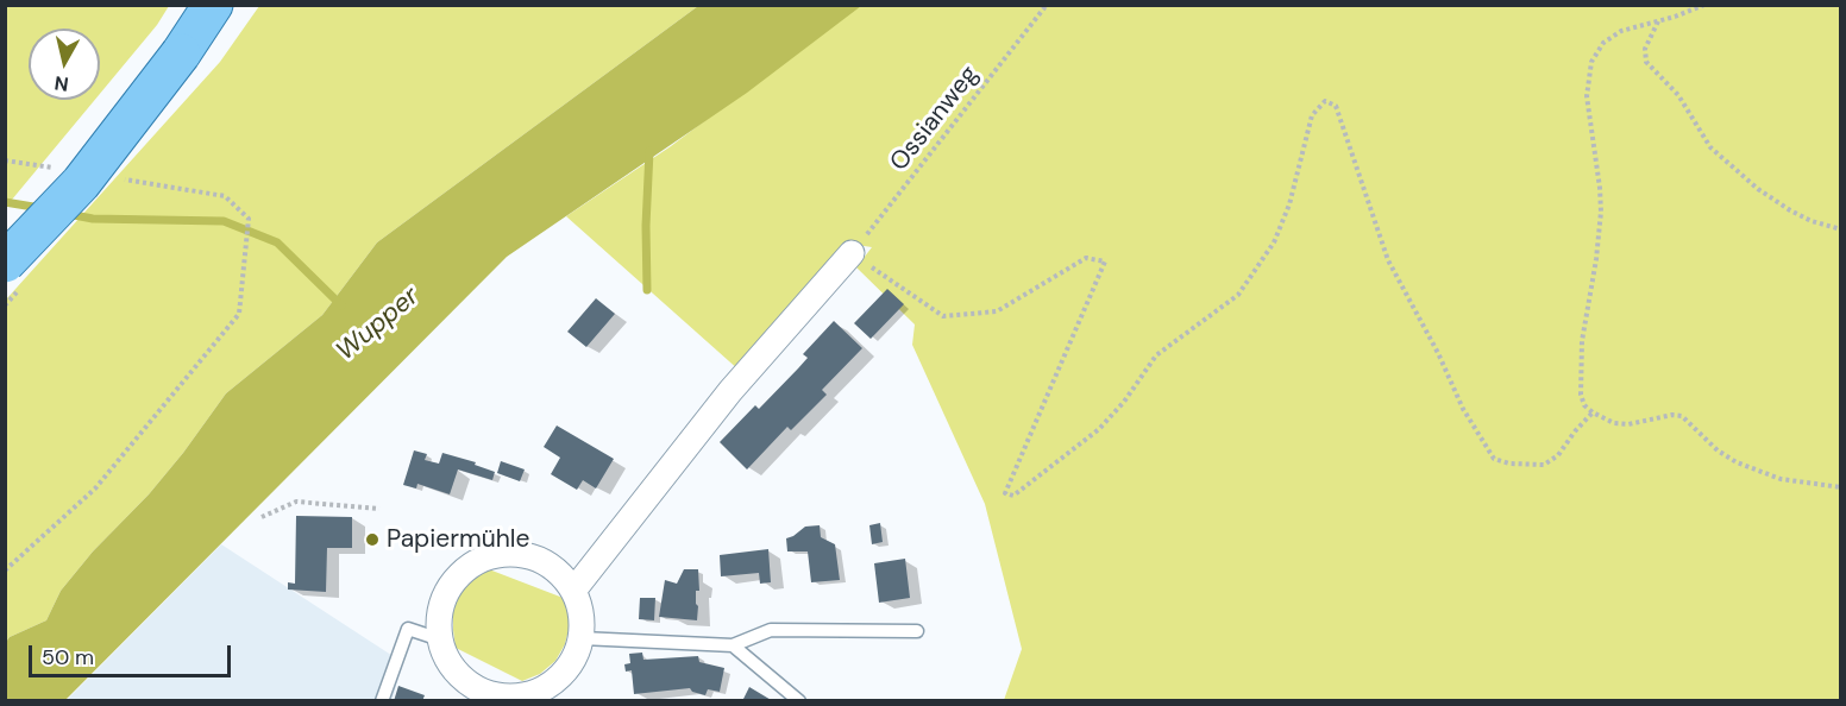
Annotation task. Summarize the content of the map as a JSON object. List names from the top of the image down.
{
  "streets": {
    "path": ["Ossianweg"]
  },
  "water": ["Wupper"],
  "places": ["Papiermühle"],
  "scale_bar": "50 m",
  "north": "bottom"
}
